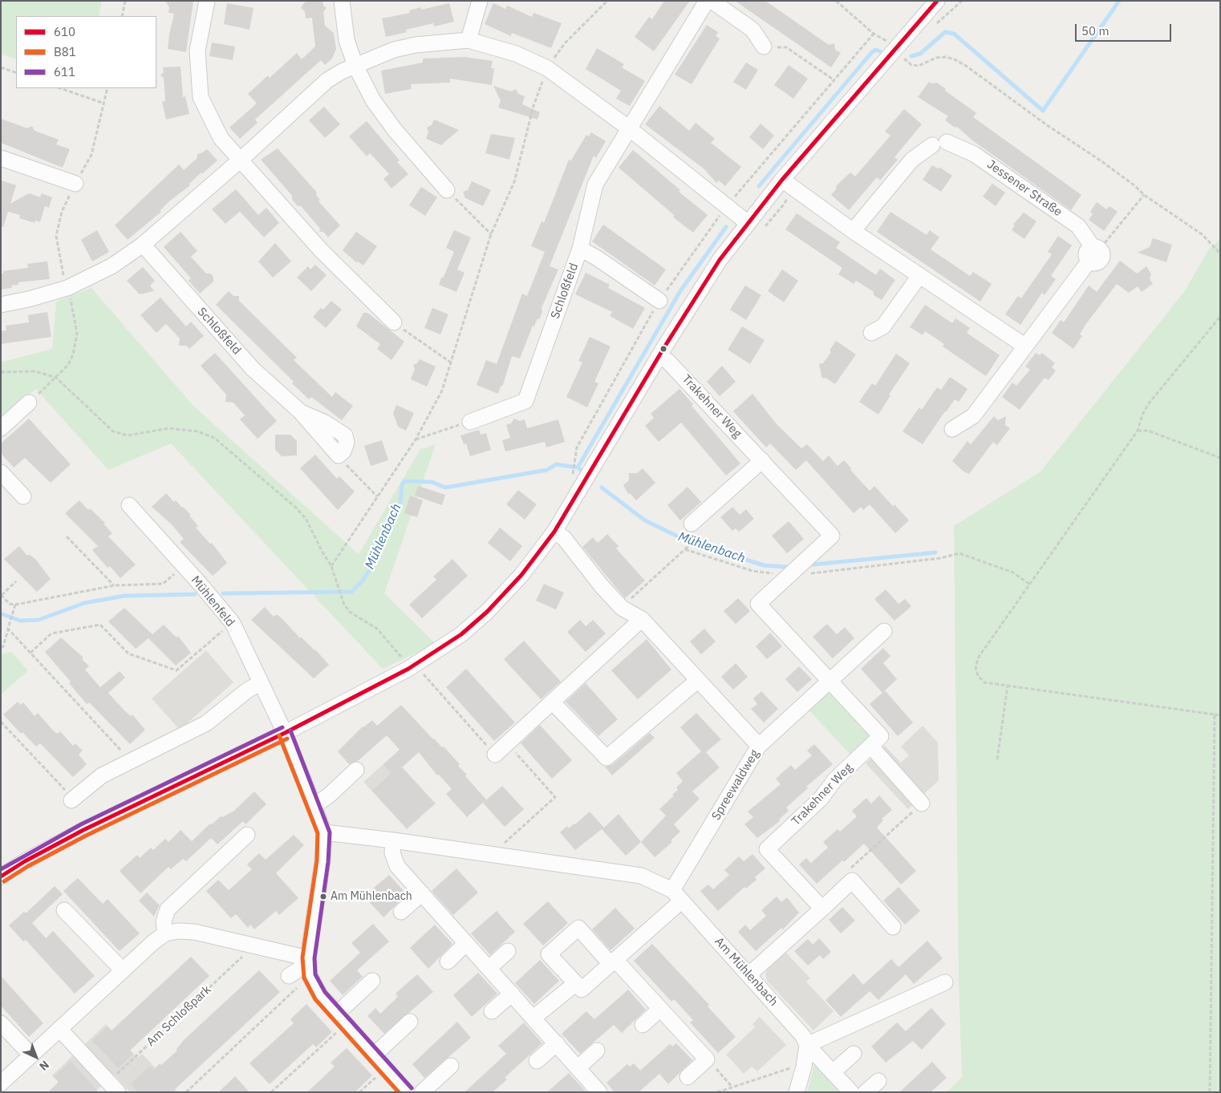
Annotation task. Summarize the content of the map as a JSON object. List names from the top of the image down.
{
  "streets": {
    "street": [
      "Jessener Straße",
      "Schloßfeld",
      "Trakehner Weg",
      "Mühlenfeld",
      "Spreewaldweg",
      "Am Mühlenbach"
    ],
    "path": ["Am Schloßpark"]
  },
  "crossings": [
    ["Mühlenfeld", "Am Mühlenbach"],
    ["Spreewaldweg", "Am Mühlenbach"]
  ],
  "water": ["Mühlenbach"],
  "places": ["Am Mühlenbach"],
  "lines": ["transit line 610", "transit line 611", "transit line B81"],
  "legend": ["610", "B81", "611"],
  "scale_bar": "50 m",
  "north": "bottom right"
}
